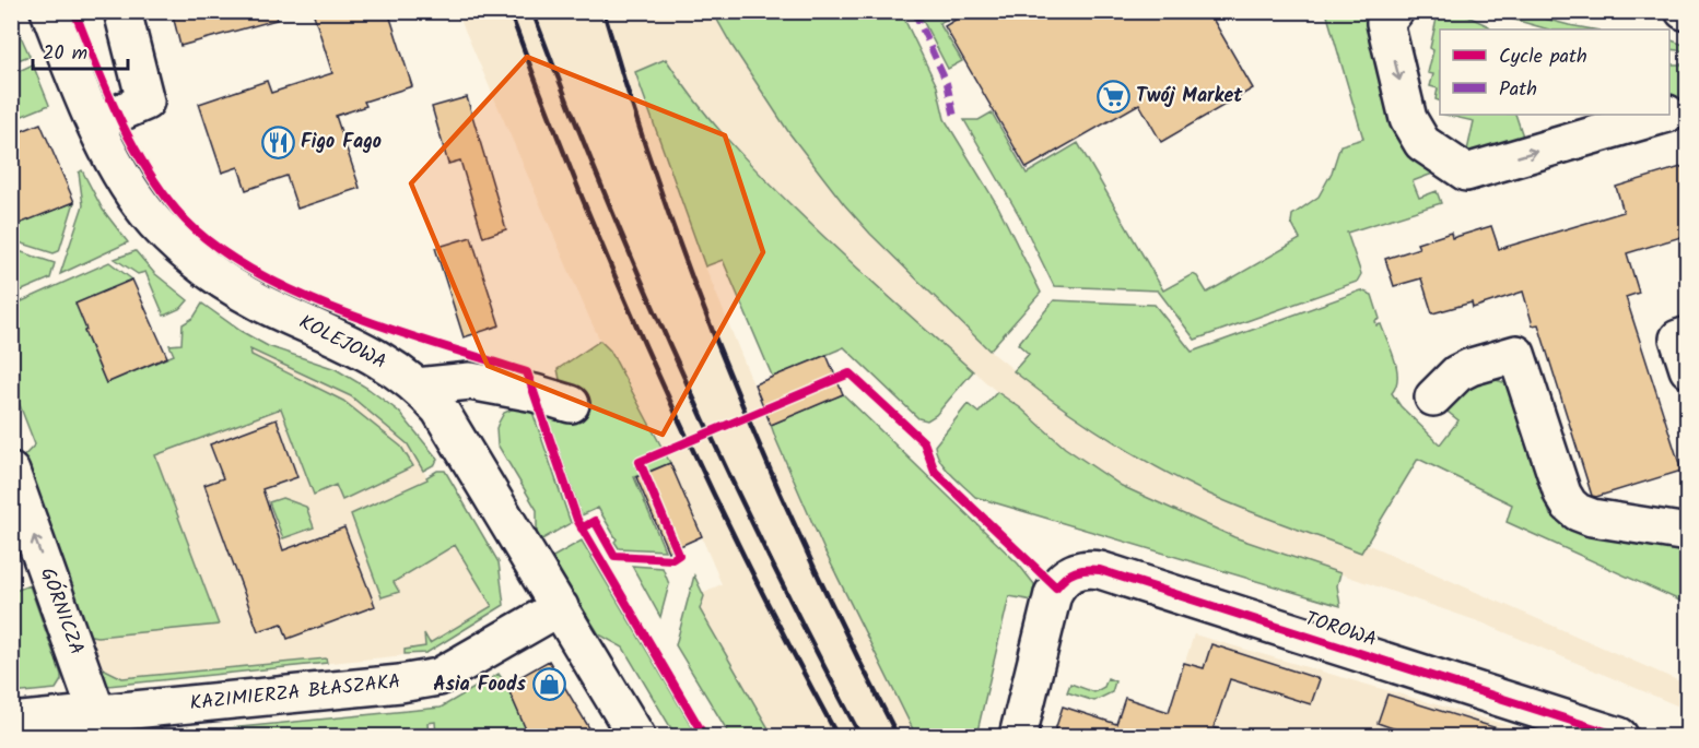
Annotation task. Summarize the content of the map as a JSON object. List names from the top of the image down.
{
  "streets": {
    "street": [
      "KOLEJOWA",
      "GÓRNICZA",
      "TOROWA",
      "KAZIMIERZA BŁASZAKA"
    ]
  },
  "crossings": [
    ["KOLEJOWA", "KAZIMIERZA BŁASZAKA"],
    ["GÓRNICZA", "KAZIMIERZA BŁASZAKA"]
  ],
  "one_way": ["GÓRNICZA"],
  "places": {
    "supermarket": ["Twój Market"],
    "restaurant": ["Figo Fago"],
    "shop": ["Asia Foods"]
  },
  "legend": ["Cycle path", "Path"],
  "scale_bar": "20 m"
}
